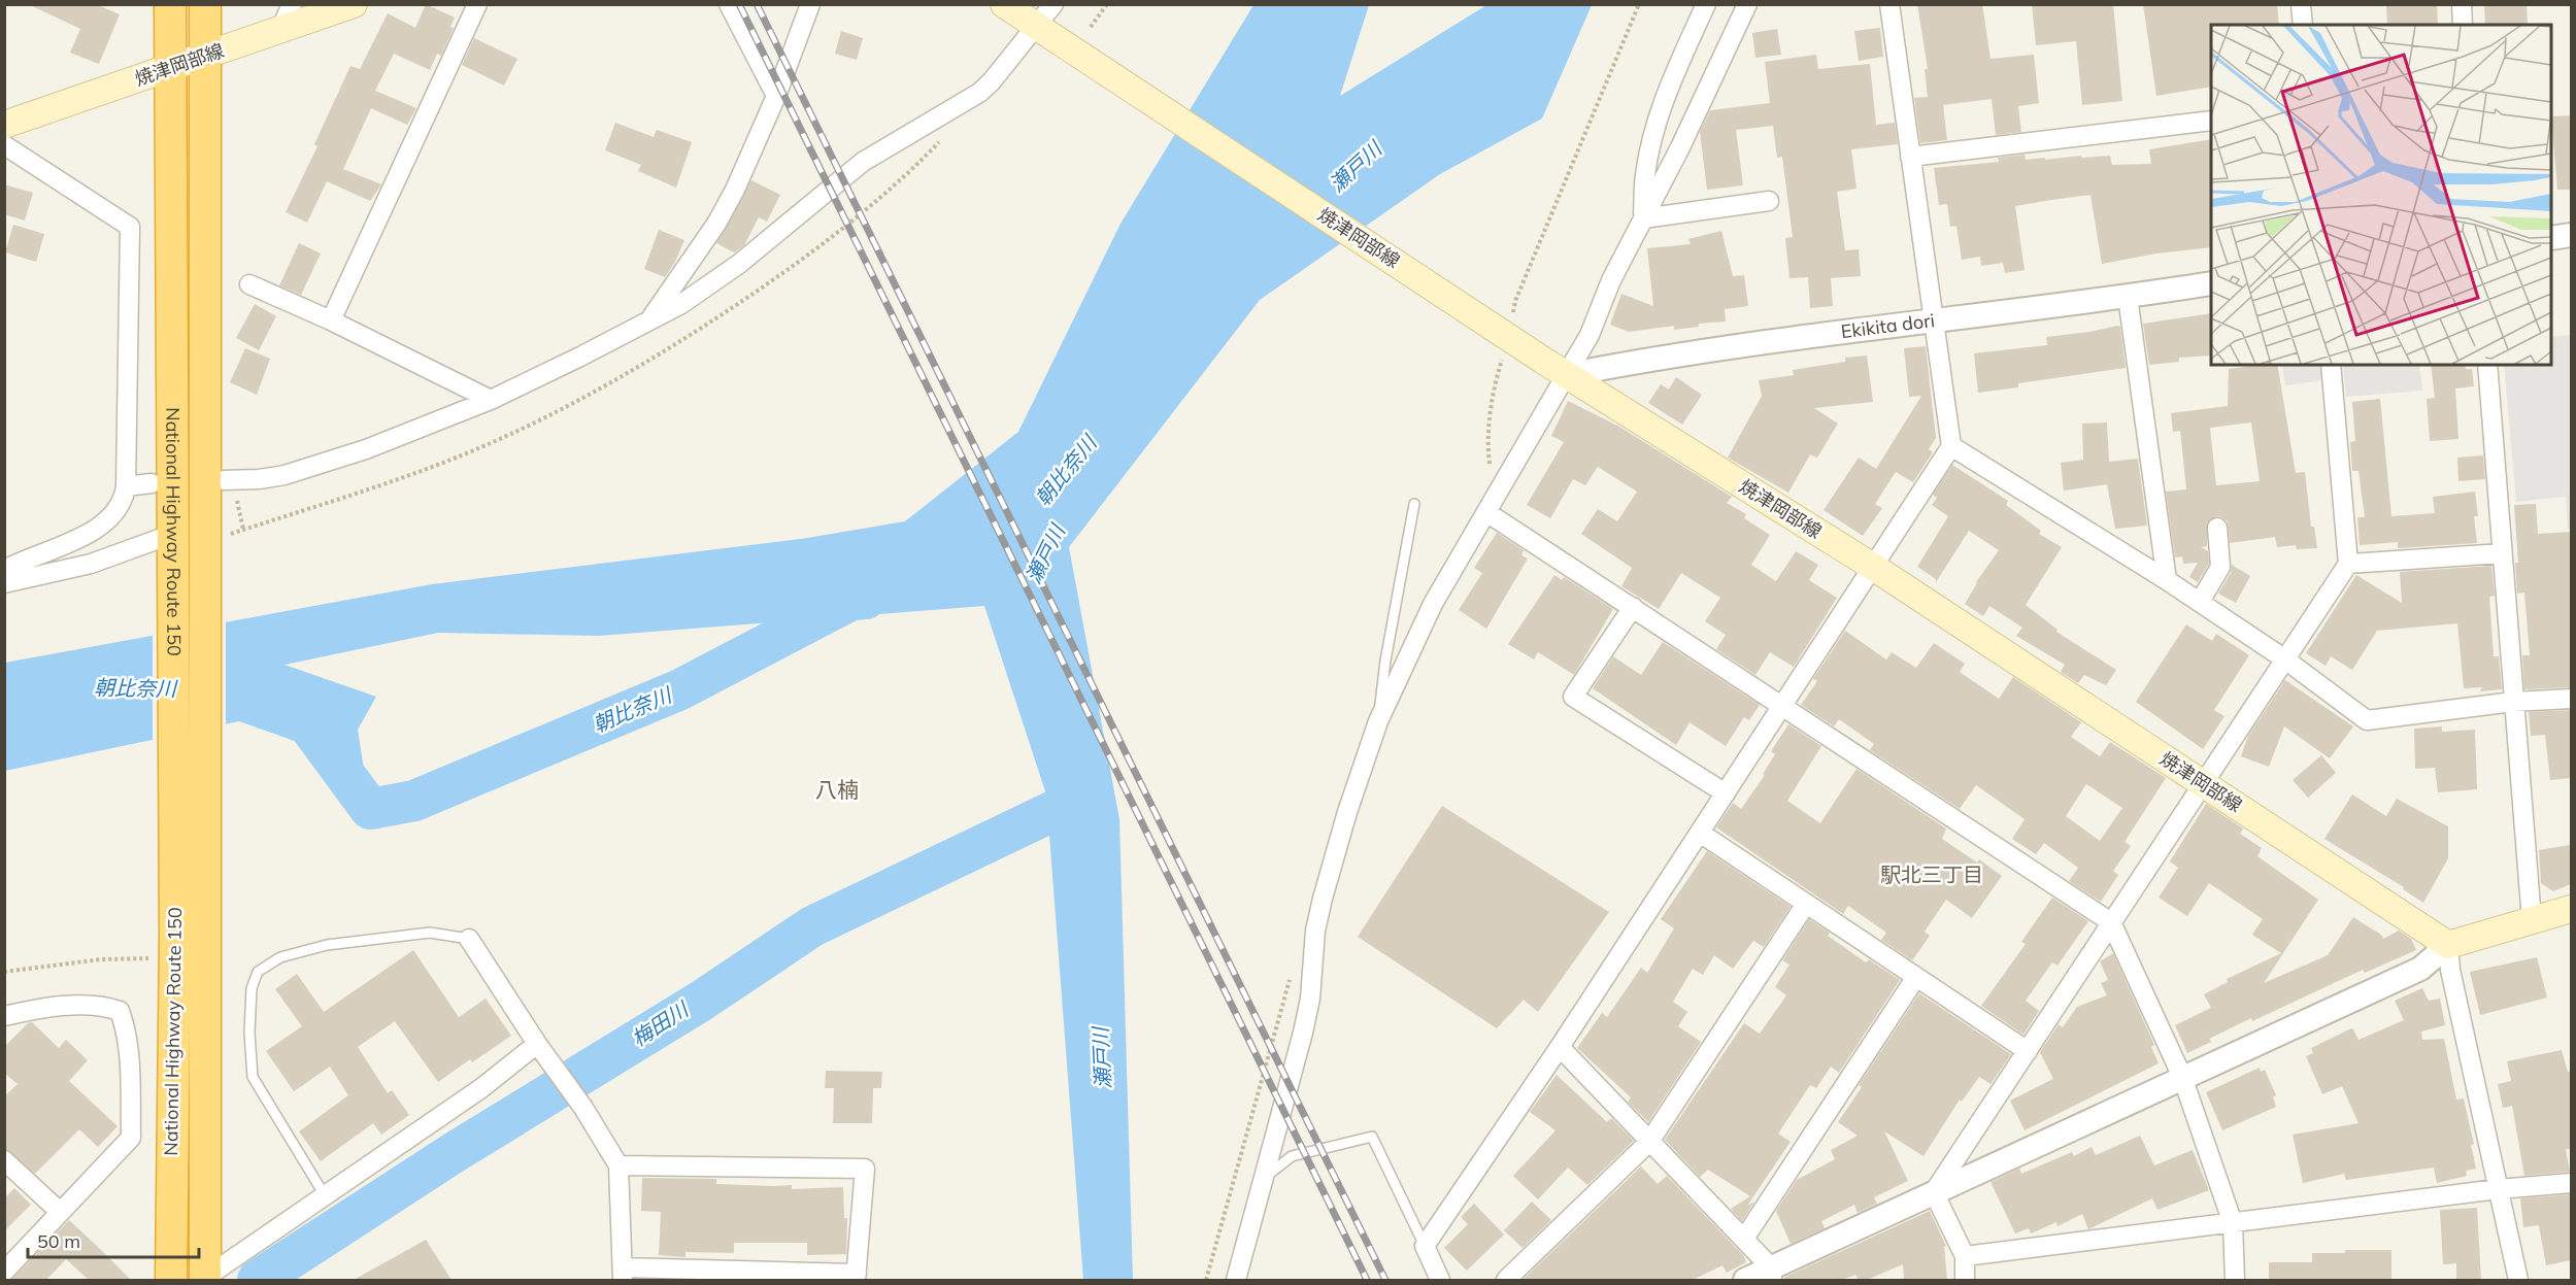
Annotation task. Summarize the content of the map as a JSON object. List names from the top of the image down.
{
  "streets": {
    "highway": ["National Highway Route 150"],
    "main road": ["焼津岡部線"],
    "street": ["Ekikita dori"]
  },
  "crossings": [
    ["焼津岡部線", "Ekikita dori"],
    ["焼津岡部線", "National Highway Route 150"]
  ],
  "districts": ["八楠", "駅北三丁目"],
  "water": ["瀬戸川", "朝比奈川", "梅田川"],
  "scale_bar": "50 m"
}
